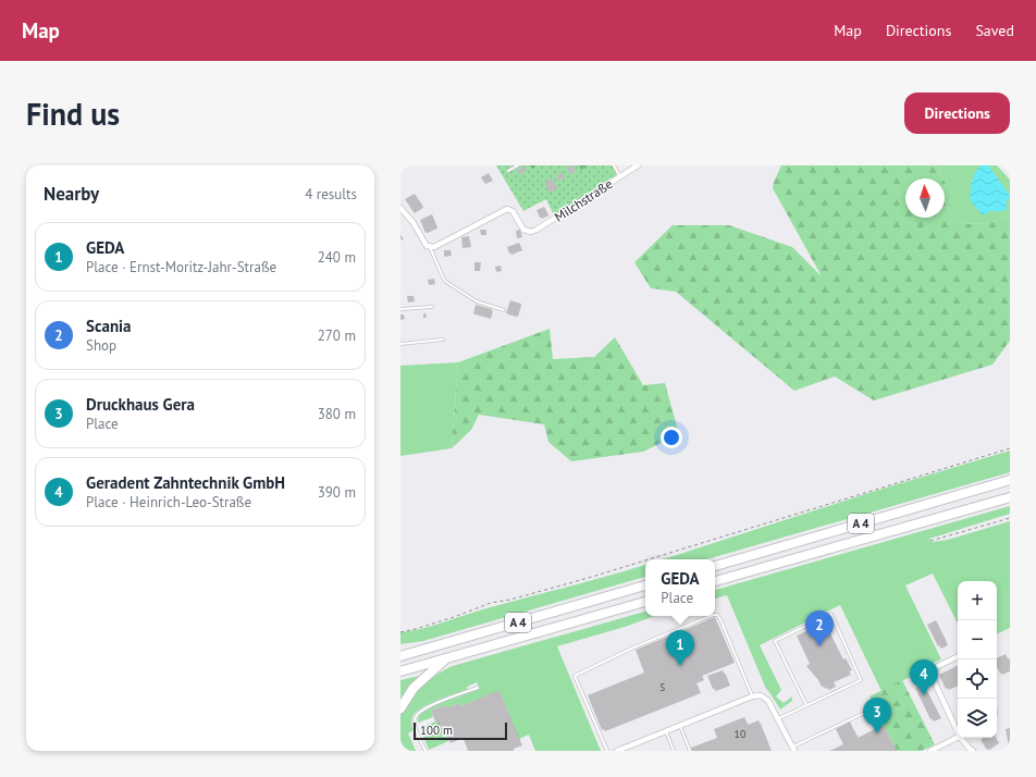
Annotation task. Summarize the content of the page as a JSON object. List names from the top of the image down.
{
  "streets": {
    "highway": ["A 4"],
    "street": ["Milchstraße"]
  },
  "house_numbers": ["5", "10"],
  "scale_bar": "100 m",
  "north": "top",
  "page": {
    "header": "Map",
    "nav": ["Map", "Directions", "Saved"],
    "buttons": "Directions",
    "title": "Find us",
    "heading": ["Nearby", "4 results"],
    "list": [
      {
        "mark": "1",
        "name": "GEDA",
        "note": "Place · Ernst-Moritz-Jahr-Straße",
        "value": "240 m"
      },
      {
        "mark": "2",
        "name": "Scania",
        "note": "Shop",
        "value": "270 m"
      },
      {
        "mark": "3",
        "name": "Druckhaus Gera",
        "note": "Place",
        "value": "380 m"
      },
      {
        "mark": "4",
        "name": "Geradent Zahntechnik GmbH",
        "note": "Place · Heinrich-Leo-Straße",
        "value": "390 m"
      }
    ],
    "popup": ["GEDA", "Place"],
    "map_buttons": ["+", "−"],
    "pins": [
      "2",
      "1",
      "4",
      "3"
    ],
    "scale": "100 m"
  }
}
